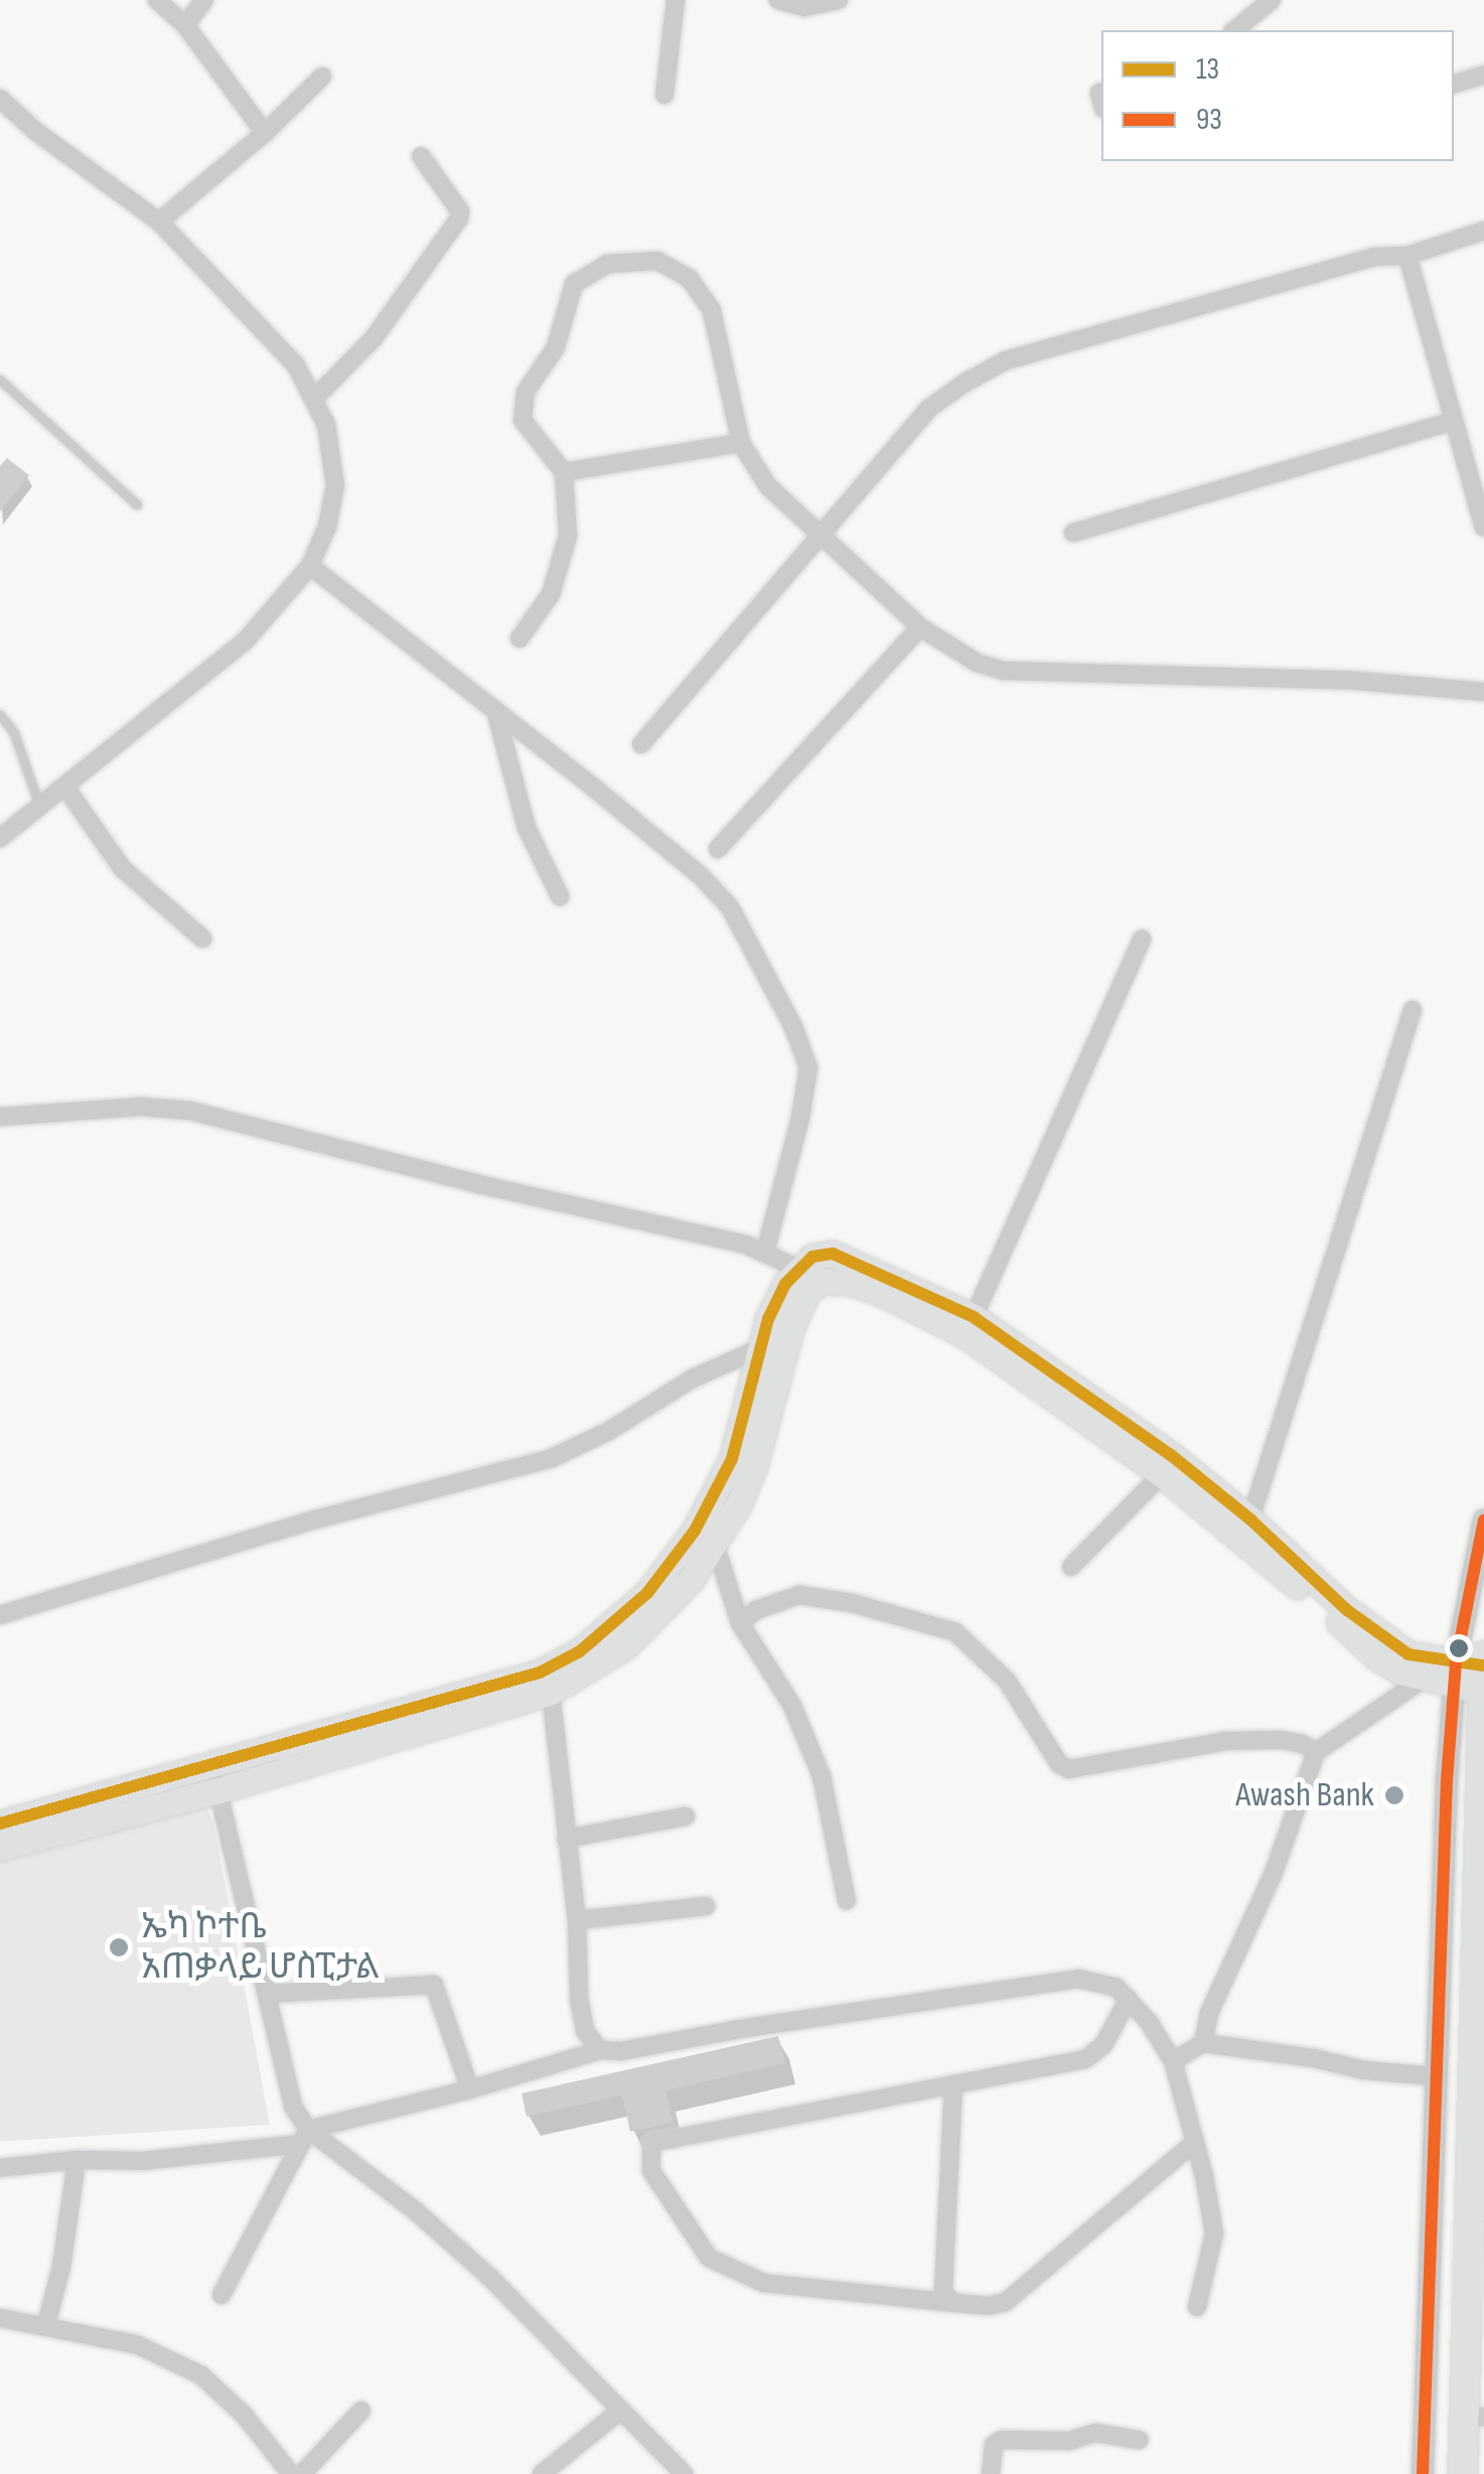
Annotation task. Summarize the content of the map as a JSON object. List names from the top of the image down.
{
  "places": ["Awash Bank", "ኤካ ኮተቤ አጠቃላይ ሆስፒታል"],
  "lines": ["transit line 13", "transit line 93"],
  "legend": ["13", "93"]
}
